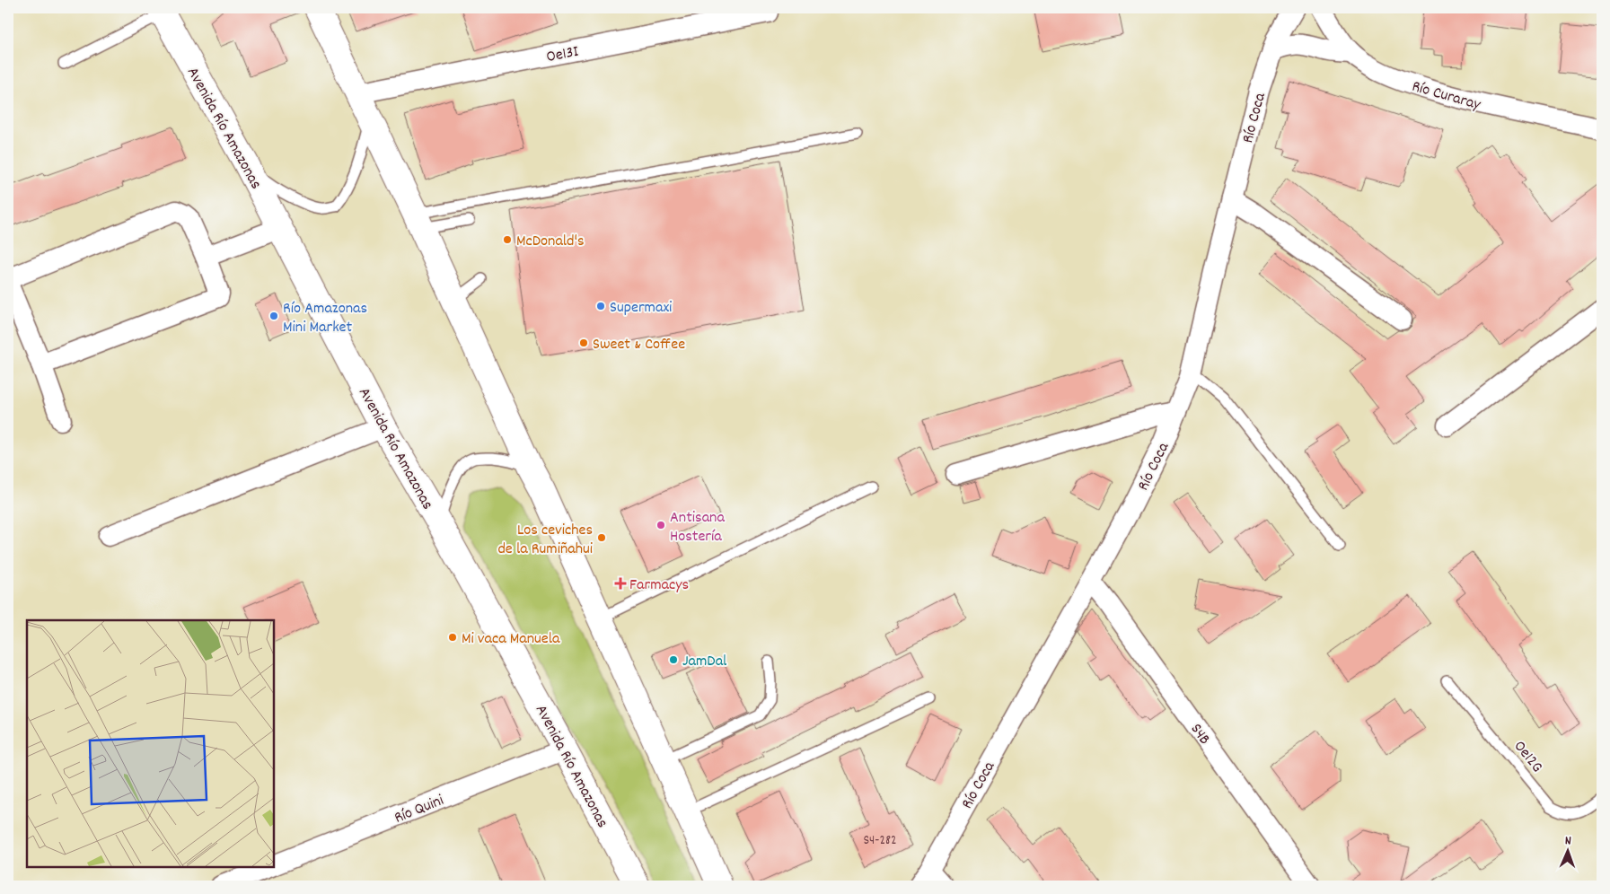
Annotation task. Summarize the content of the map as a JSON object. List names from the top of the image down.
{
  "streets": {
    "main road": ["Avenida Río Amazonas"],
    "street": [
      "Oe13I",
      "Río Curaray",
      "Río Coca",
      "S4B",
      "Río Quini"
    ],
    "lane": ["Oe12G"]
  },
  "crossings": [
    ["Río Coca", "S4B"],
    ["Avenida Río Amazonas", "Río Quini"]
  ],
  "places": {
    "other": [
      "McDonald's",
      "Supermaxi",
      "Río Amazonas Mini Market",
      "Sweet & Coffee",
      "Antisana Hostería",
      "Los ceviches de la Rumiñahui",
      "Mi vaca Manuela",
      "JamDal"
    ],
    "health": ["Farmacys"]
  },
  "house_numbers": ["S4-282"],
  "north": "top"
}
